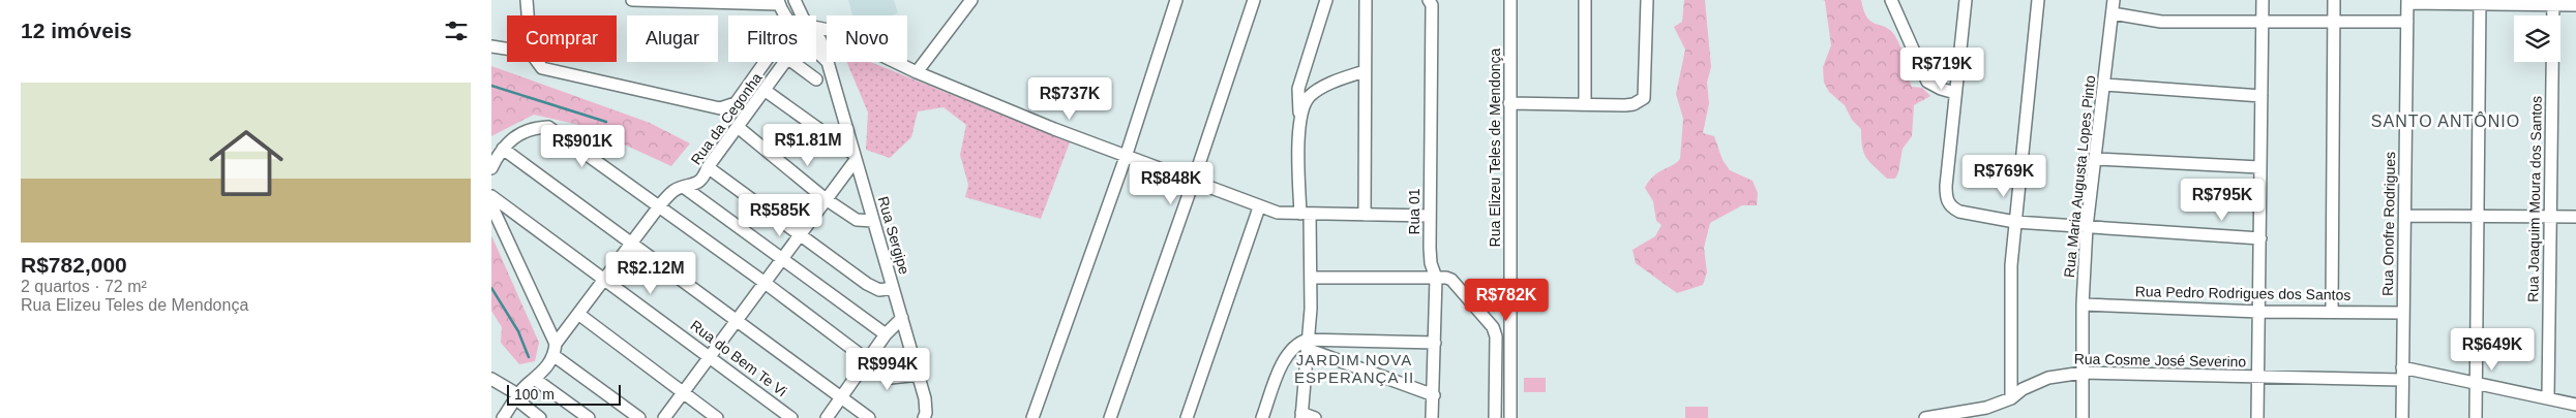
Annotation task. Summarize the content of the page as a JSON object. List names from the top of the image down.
{
  "streets": {
    "street": [
      "Rua da Cegonha",
      "Rua Elizeu Teles de Mendonça",
      "Rua Maria Augusta Lopes Pinto",
      "Rua Joaquim Moura dos Santos",
      "Rua 01",
      "Rua Onofre Rodrigues",
      "Rua Sergipe",
      "Rua Pedro Rodrigues dos Santos",
      "Rua do Bem Te Vi",
      "Rua Cosme José Severino"
    ]
  },
  "crossings": [
    ["Rua da Cegonha", "Rua do Bem Te Vi"],
    ["Rua Maria Augusta Lopes Pinto", "Rua Pedro Rodrigues dos Santos"],
    ["Rua Maria Augusta Lopes Pinto", "Rua Cosme José Severino"],
    ["Rua Onofre Rodrigues", "Rua Pedro Rodrigues dos Santos"],
    ["Rua Onofre Rodrigues", "Rua Cosme José Severino"]
  ],
  "districts": ["SANTO ANTÔNIO", "JARDIM NOVA ESPERANÇA II"],
  "scale_bar": "100 m",
  "page": {
    "heading": "12 imóveis",
    "chip": [
      "Comprar",
      "Alugar",
      "Filtros",
      "Novo"
    ],
    "price": [
      "R$719K",
      "R$737K",
      "R$1.81M",
      "R$901K",
      "R$769K",
      "R$848K",
      "R$795K",
      "R$585K",
      "R$2.12M",
      "R$782K",
      "R$649K",
      "R$994K"
    ],
    "list": [
      {
        "name": "R$782,000",
        "note": "2 quartos · 72 m² · Rua Elizeu Teles de Mendonça"
      }
    ],
    "scale": "100 m"
  }
}
